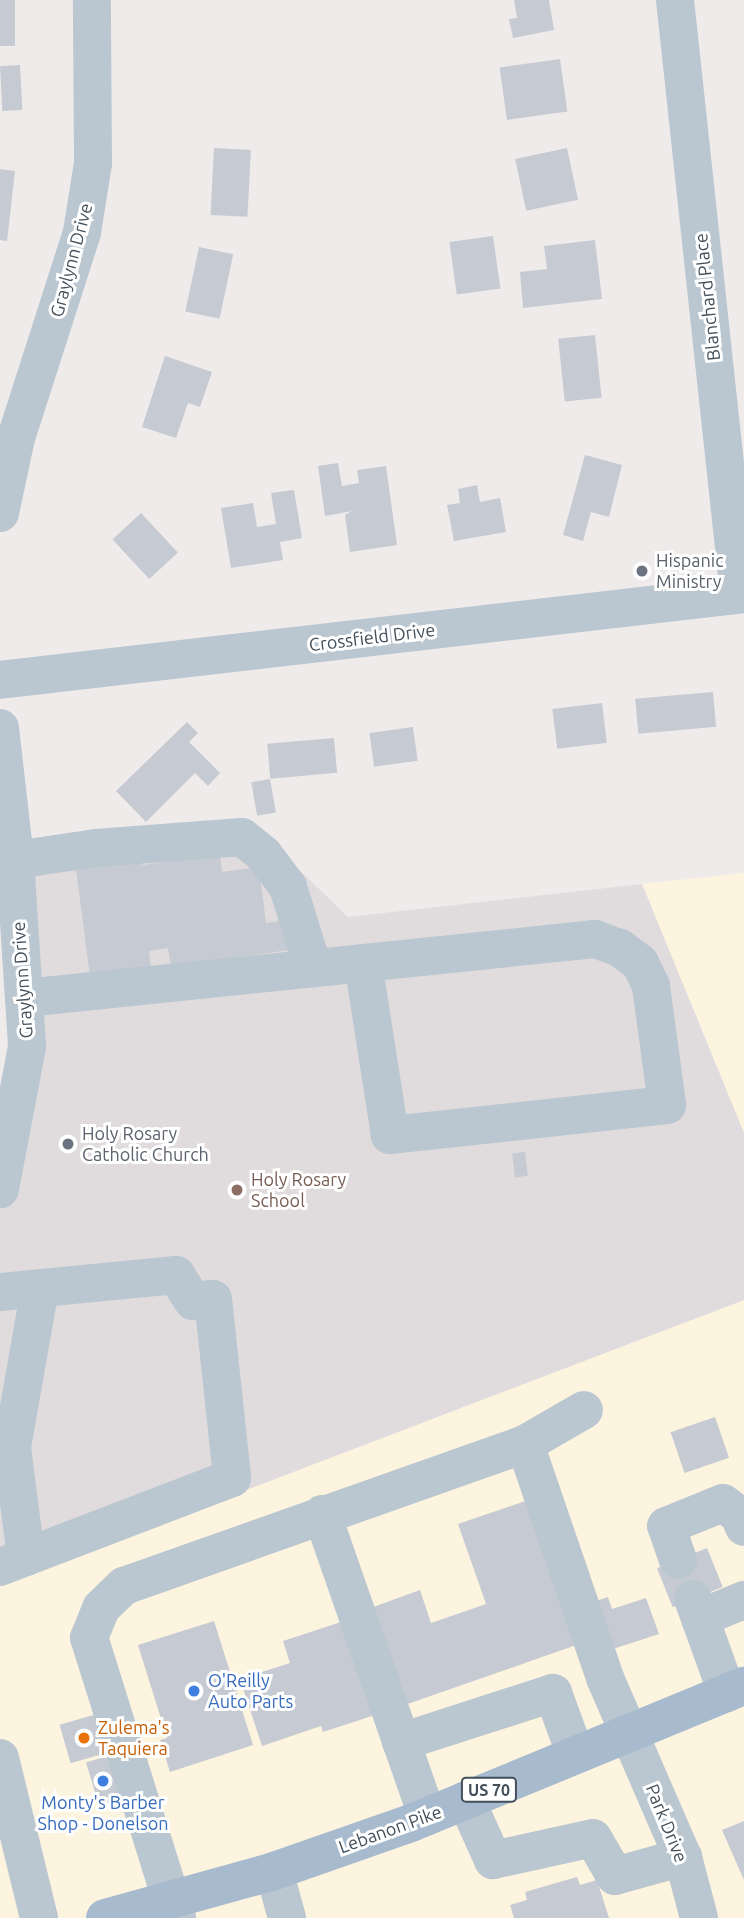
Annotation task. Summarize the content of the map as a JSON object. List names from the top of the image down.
{
  "streets": {
    "main road": ["US 70", "Lebanon Pike"],
    "street": [
      "Graylynn Drive",
      "Blanchard Place",
      "Crossfield Drive",
      "Park Drive"
    ]
  },
  "crossings": [
    ["Blanchard Place", "Crossfield Drive"],
    ["Park Drive", "Lebanon Pike"]
  ],
  "places": [
    "Hispanic Ministry",
    "Holy Rosary Catholic Church",
    "Holy Rosary School",
    "O'Reilly Auto Parts",
    "Zulema's Taquiera",
    "Monty's Barber Shop - Donelson"
  ]
}
